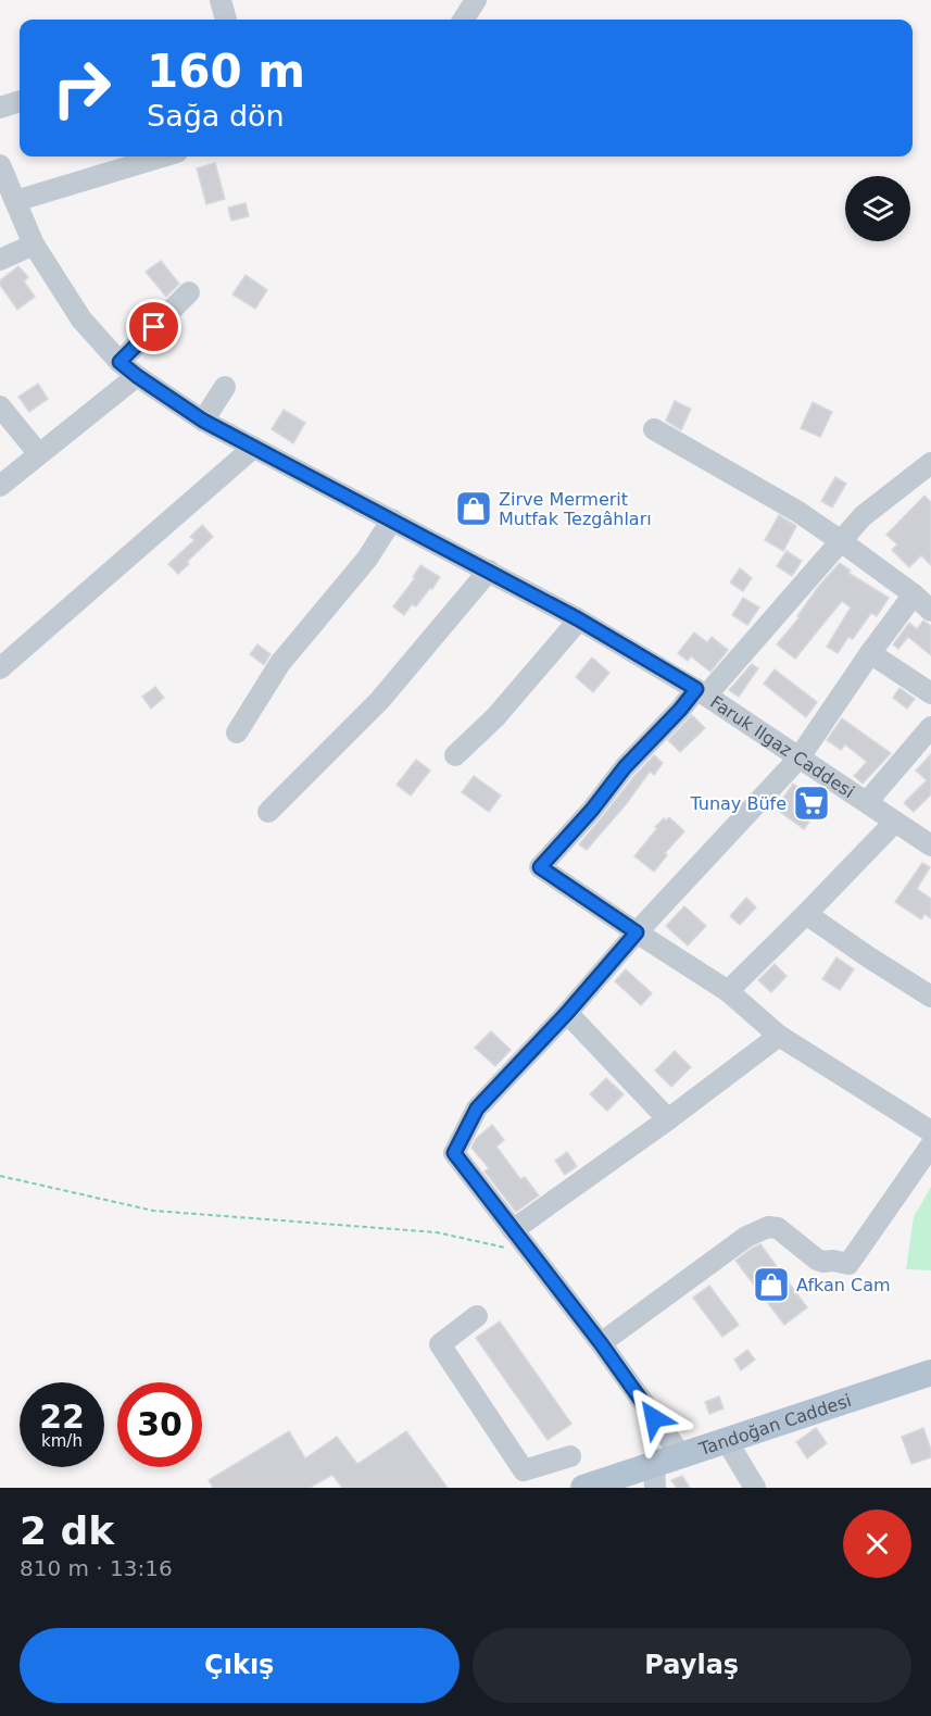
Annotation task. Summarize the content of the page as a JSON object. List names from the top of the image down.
{
  "streets": {
    "main road": ["Tandoğan Caddesi"],
    "street": ["Faruk Ilgaz Caddesi"]
  },
  "places": {
    "shop": ["Zirve Mermerit Mutfak Tezgâhları", "Afkan Cam"],
    "supermarket": ["Tunay Büfe"]
  },
  "page": {
    "turn": ["160 m", "Sağa dön"],
    "speed": "22 km/h",
    "limit": "30",
    "heading": ["2 dk", "810 m · 13:16"],
    "buttons": ["Çıkış", "Paylaş"]
  }
}
